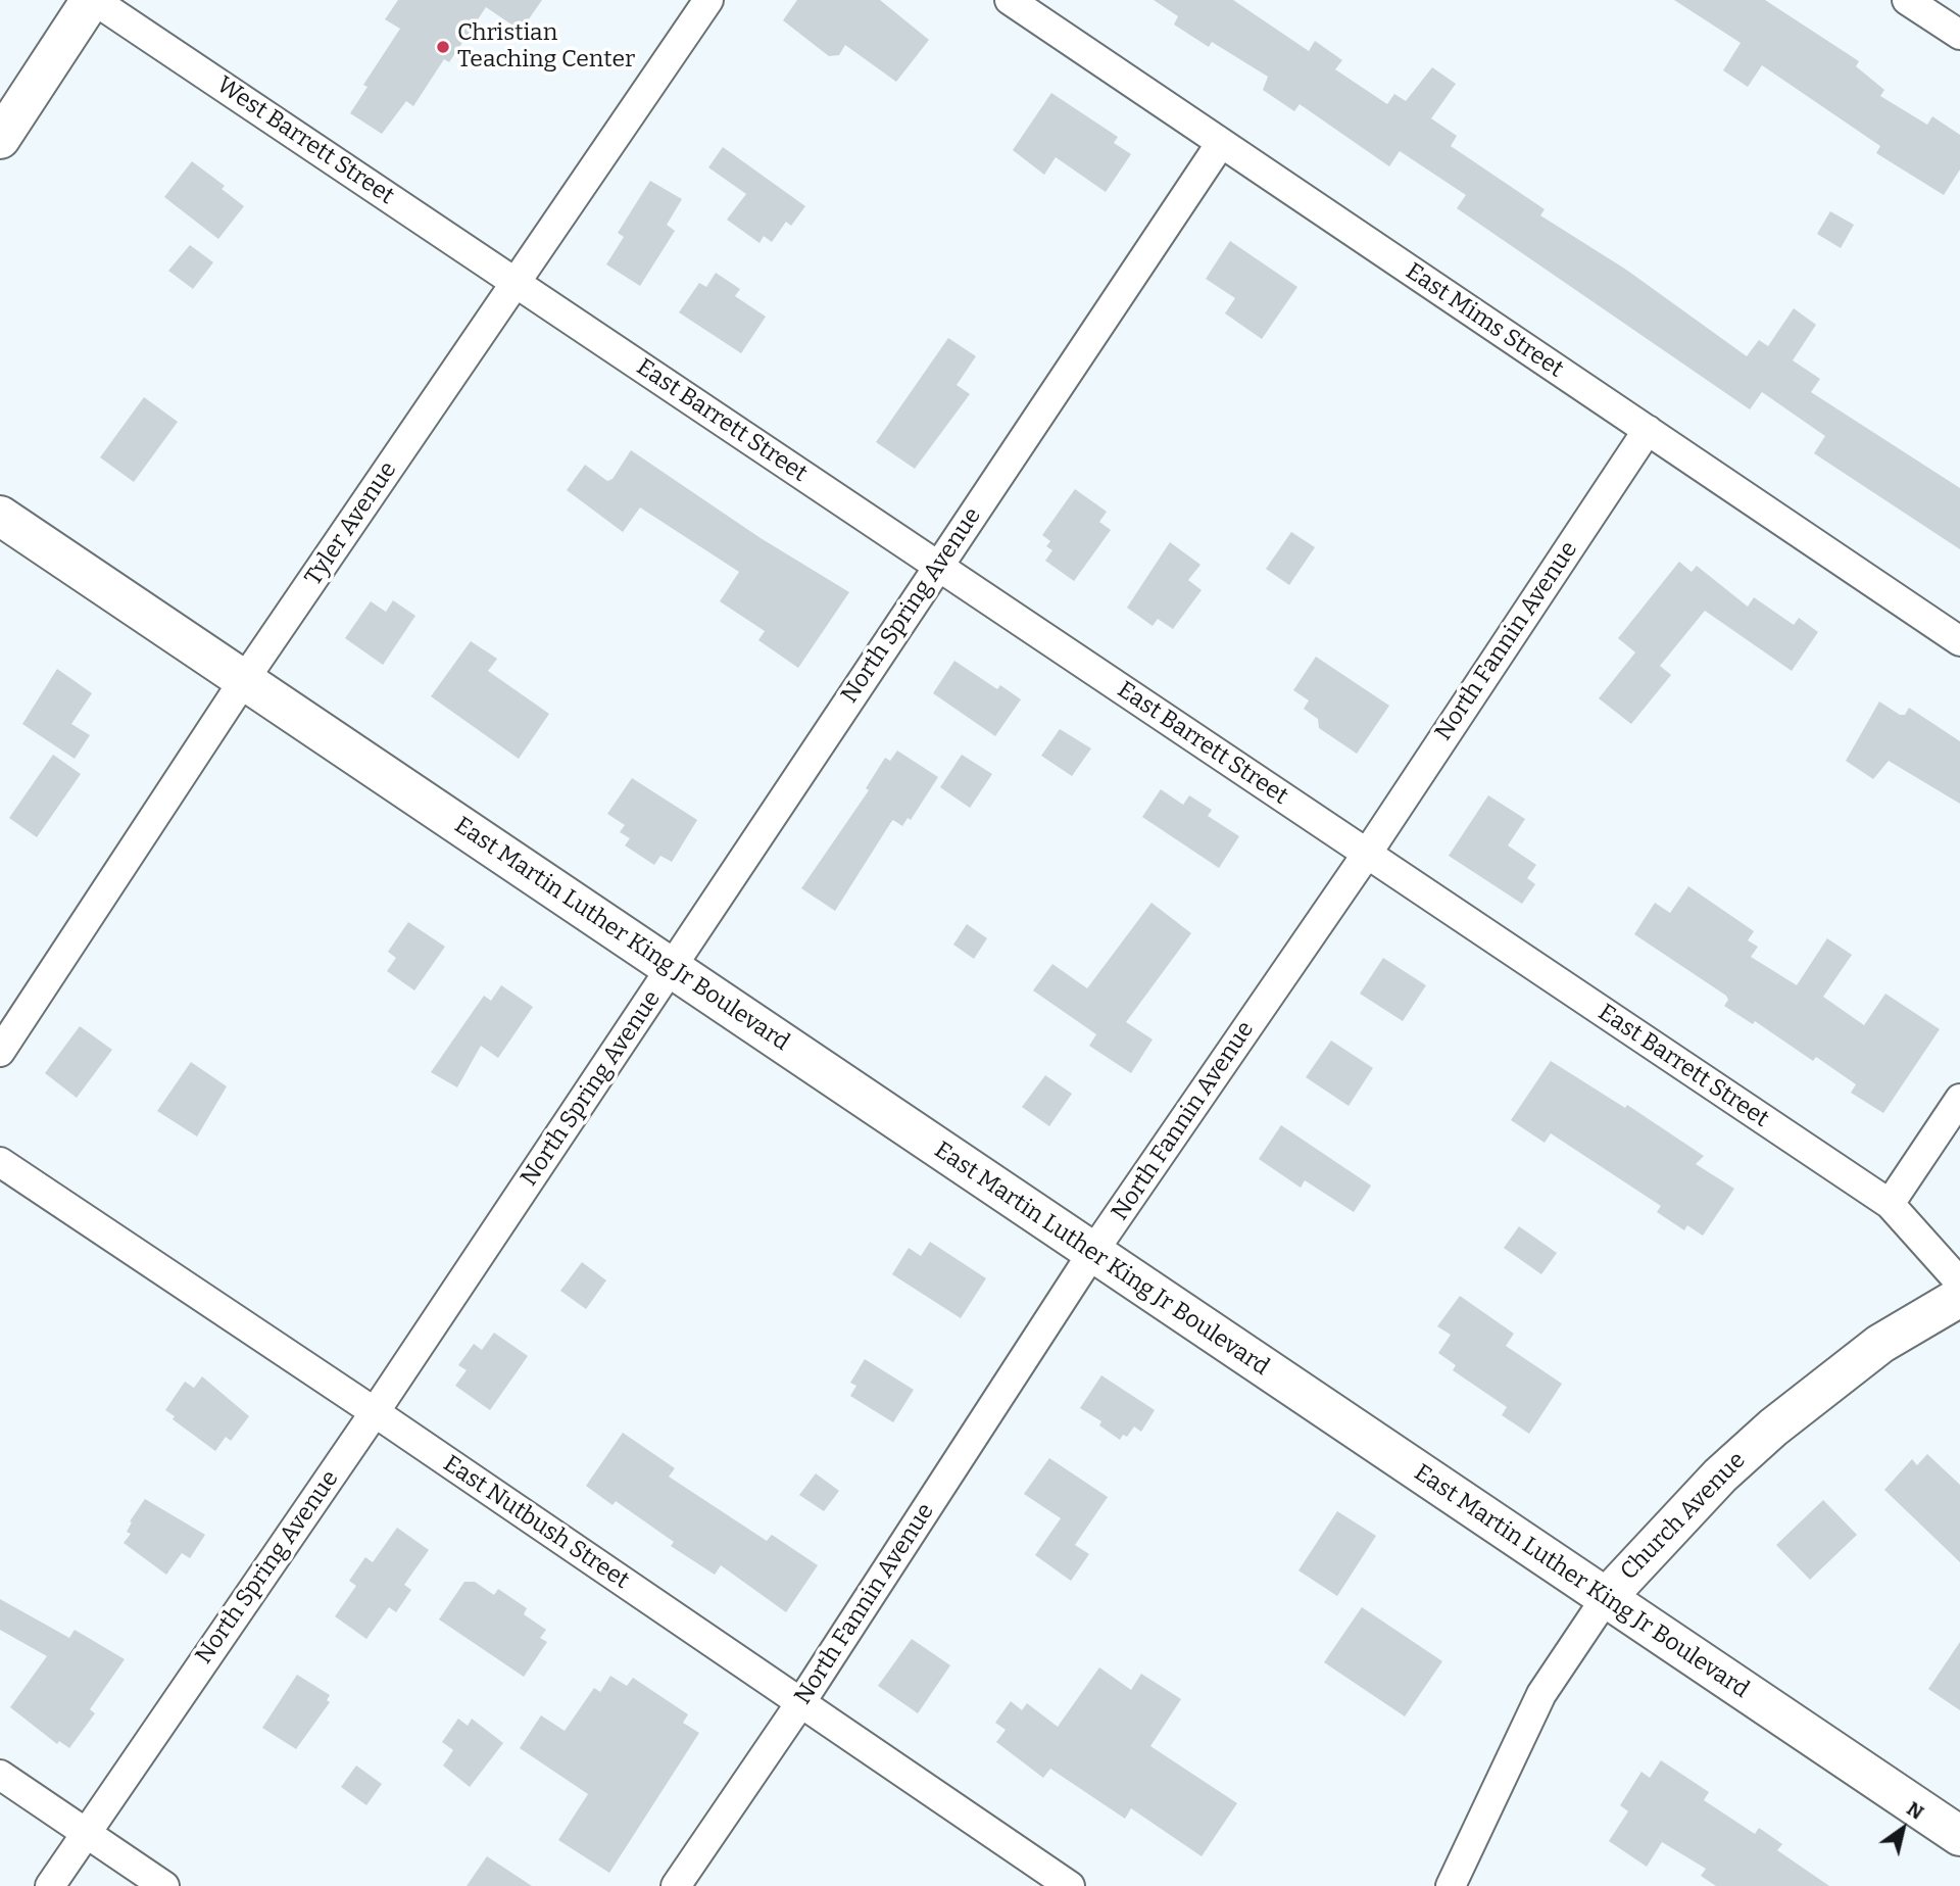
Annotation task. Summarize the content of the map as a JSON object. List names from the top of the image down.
{
  "streets": {
    "main road": ["East Martin Luther King Jr Boulevard", "Church Avenue"],
    "street": [
      "West Barrett Street",
      "East Mims Street",
      "East Barrett Street",
      "Tyler Avenue",
      "North Spring Avenue",
      "North Fannin Avenue",
      "East Nutbush Street"
    ]
  },
  "crossings": [
    ["West Barrett Street", "East Barrett Street"],
    ["West Barrett Street", "Tyler Avenue"],
    ["East Mims Street", "North Spring Avenue"],
    ["East Mims Street", "North Fannin Avenue"],
    ["East Barrett Street", "Tyler Avenue"],
    ["East Barrett Street", "North Spring Avenue"],
    ["East Barrett Street", "North Fannin Avenue"],
    ["Tyler Avenue", "East Martin Luther King Jr Boulevard"],
    ["North Spring Avenue", "East Martin Luther King Jr Boulevard"],
    ["North Spring Avenue", "East Nutbush Street"],
    ["North Fannin Avenue", "East Martin Luther King Jr Boulevard"],
    ["North Fannin Avenue", "East Nutbush Street"],
    ["East Martin Luther King Jr Boulevard", "Church Avenue"]
  ],
  "places": ["Christian Teaching Center"],
  "north": "top right"
}
